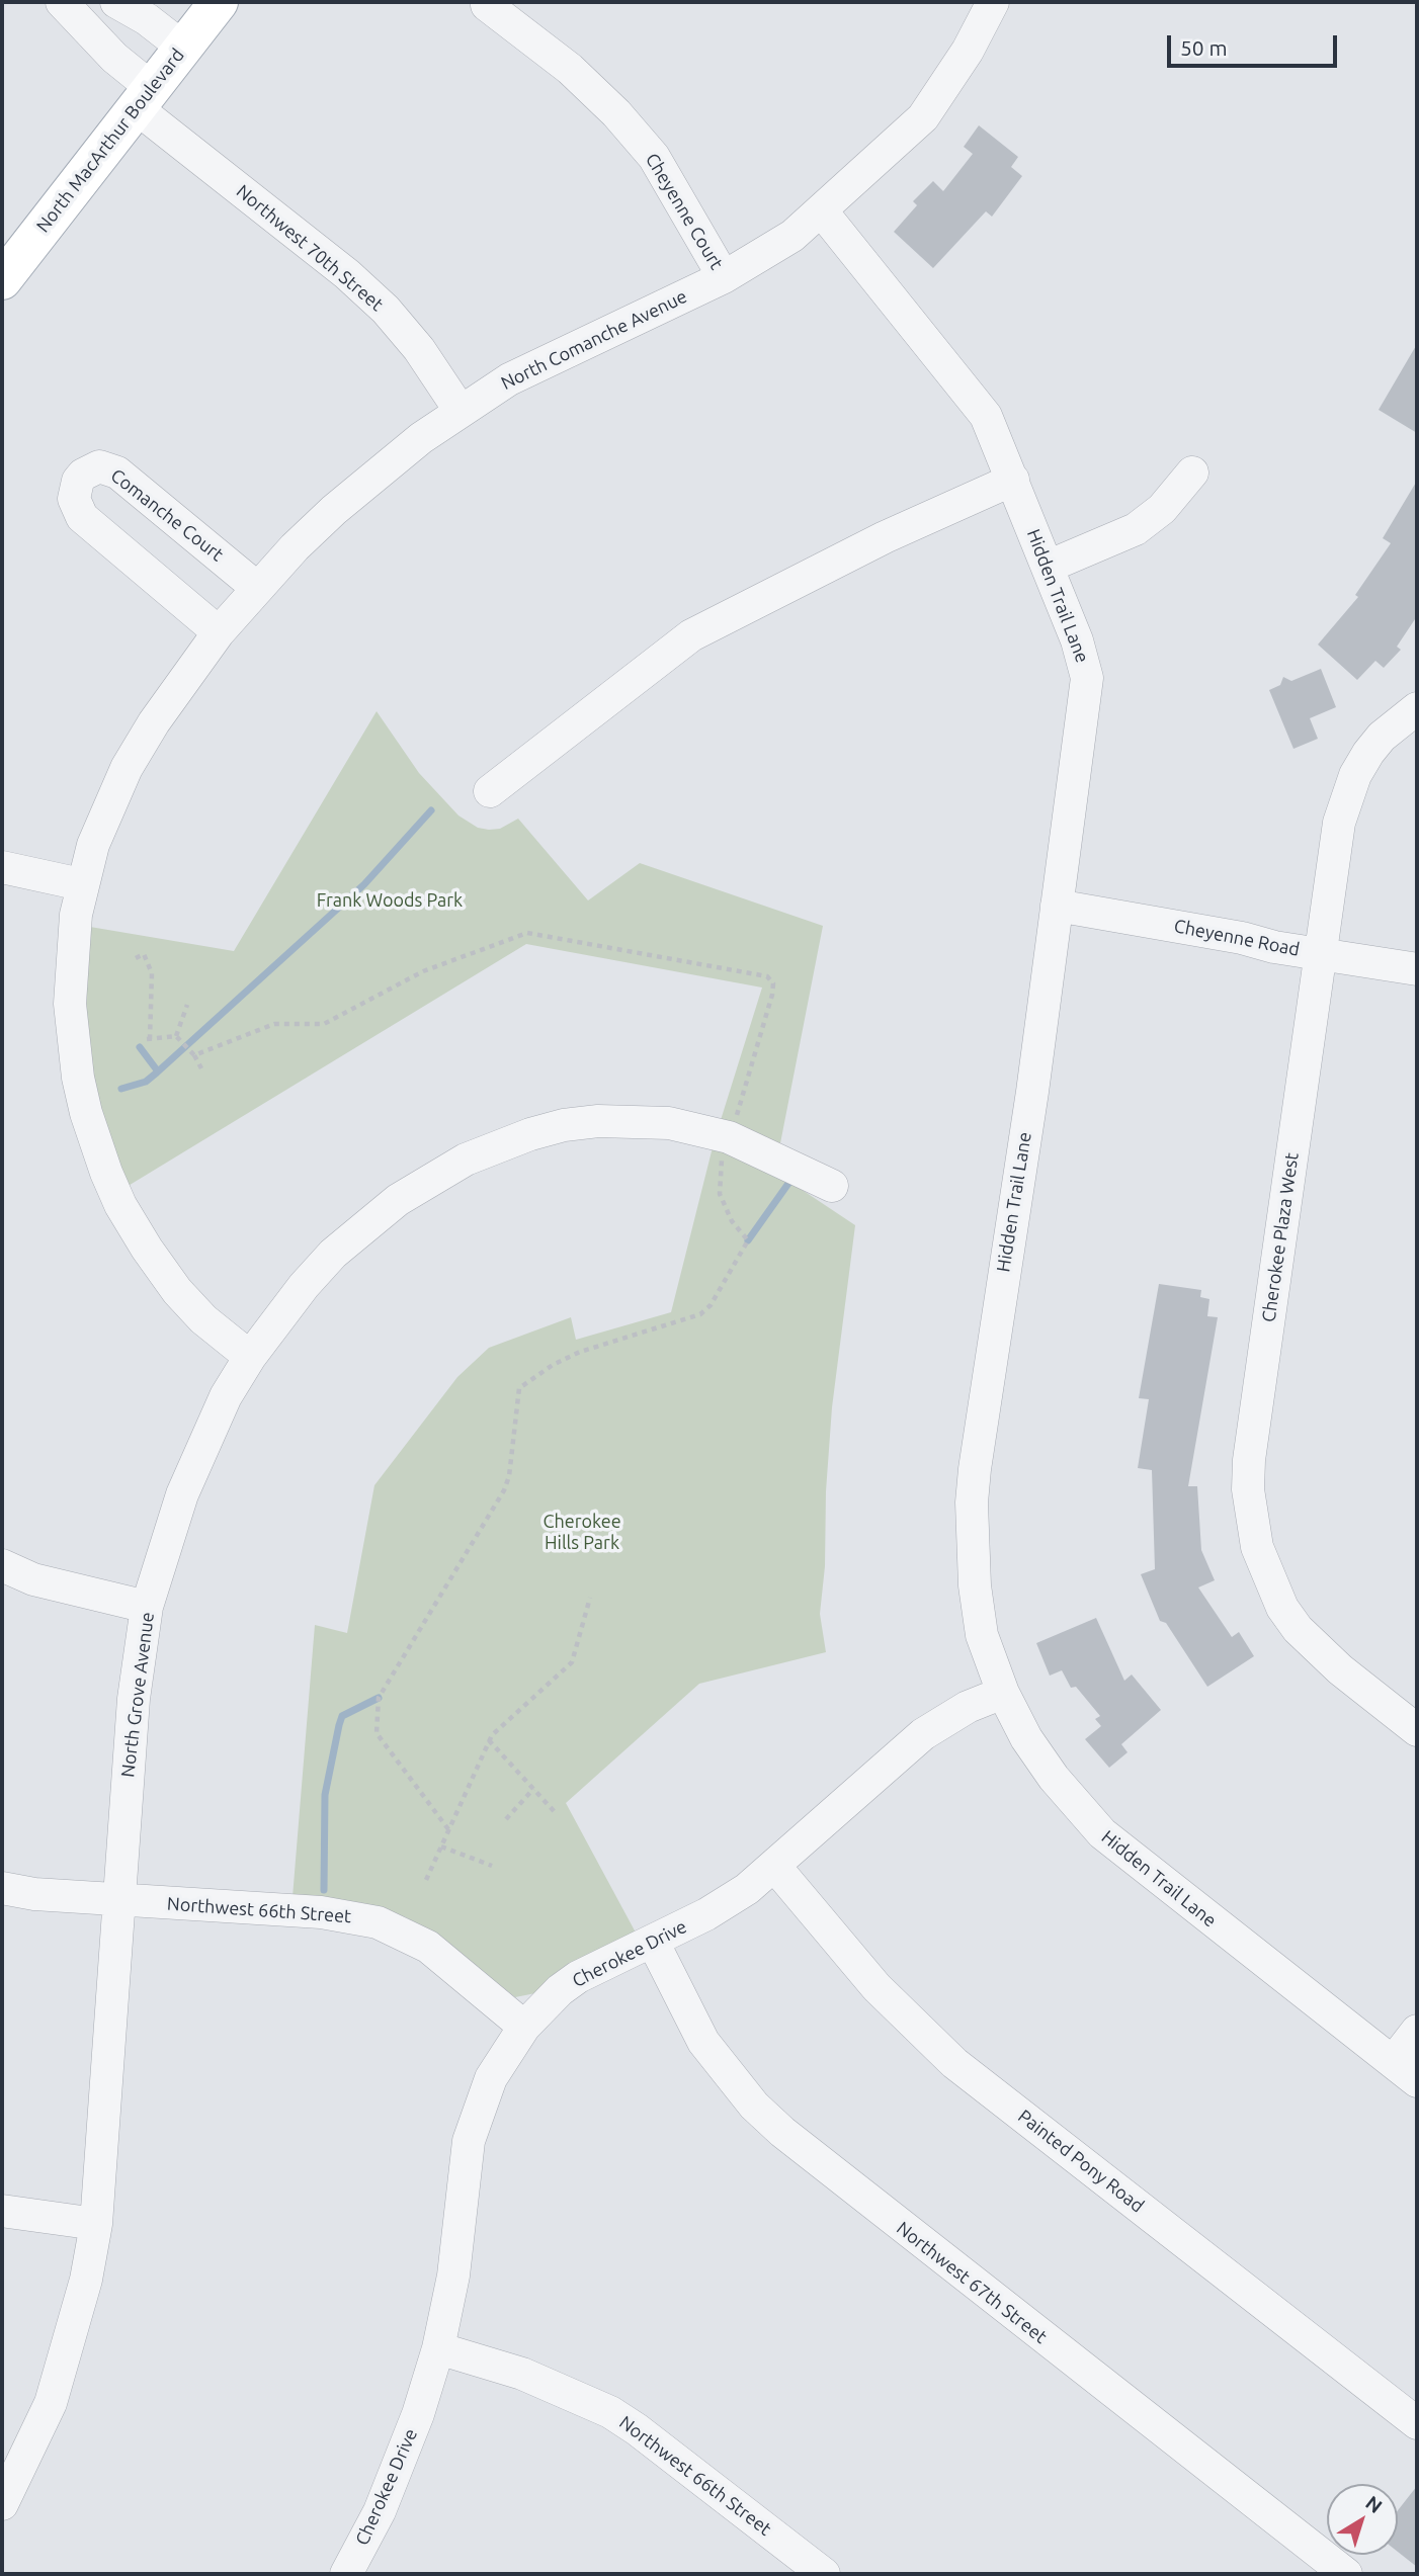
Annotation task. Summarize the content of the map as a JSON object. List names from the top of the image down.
{
  "streets": {
    "main road": ["North MacArthur Boulevard"],
    "street": [
      "Cheyenne Court",
      "Northwest 70th Street",
      "North Comanche Avenue",
      "Comanche Court",
      "Hidden Trail Lane",
      "Cheyenne Road",
      "Cherokee Plaza West",
      "North Grove Avenue",
      "Northwest 66th Street",
      "Cherokee Drive",
      "Painted Pony Road",
      "Northwest 67th Street"
    ]
  },
  "crossings": [
    ["North MacArthur Boulevard", "Northwest 70th Street"],
    ["Cheyenne Court", "North Comanche Avenue"],
    ["Northwest 70th Street", "North Comanche Avenue"],
    ["North Comanche Avenue", "Comanche Court"],
    ["North Comanche Avenue", "Hidden Trail Lane"],
    ["North Comanche Avenue", "North Grove Avenue"],
    ["Hidden Trail Lane", "Cheyenne Road"],
    ["Hidden Trail Lane", "Cherokee Drive"],
    ["Cheyenne Road", "Cherokee Plaza West"],
    ["North Grove Avenue", "Northwest 66th Street"],
    ["Northwest 66th Street", "Cherokee Drive"],
    ["Cherokee Drive", "Painted Pony Road"],
    ["Cherokee Drive", "Northwest 67th Street"]
  ],
  "parks": ["Frank Woods Park", "Cherokee Hills Park"],
  "scale_bar": "50 m",
  "north": "top right"
}
